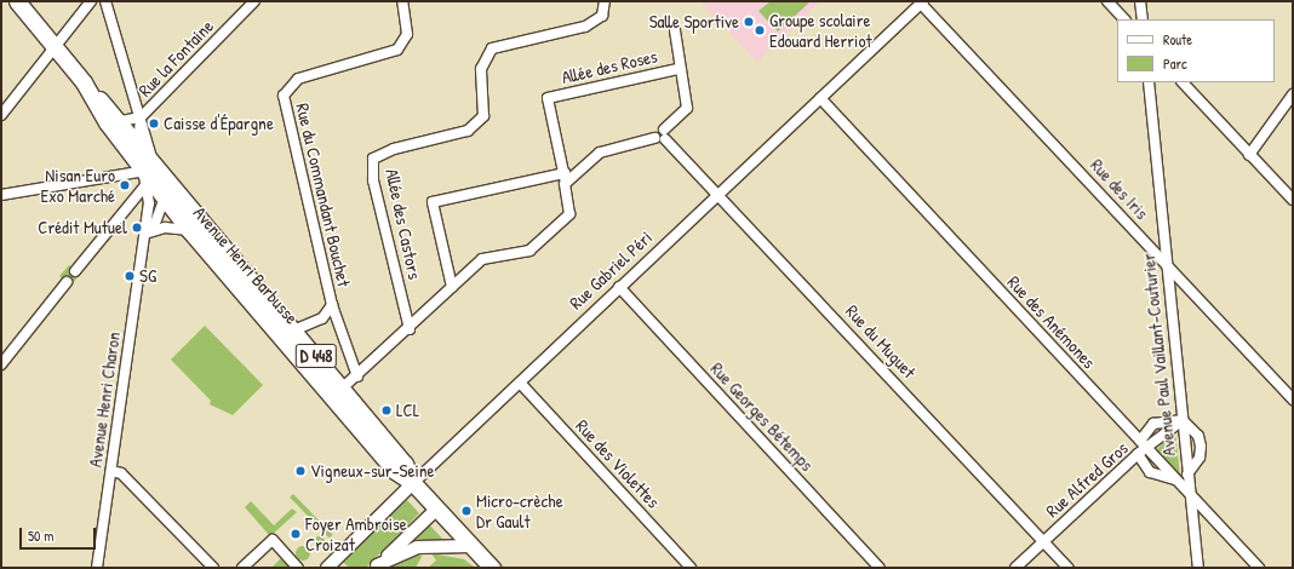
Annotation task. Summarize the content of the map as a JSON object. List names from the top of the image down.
{
  "streets": {
    "main road": ["Avenue Henri Barbusse", "D 448"],
    "street": [
      "Rue la Fontaine",
      "Allée des Roses",
      "Rue des Iris",
      "Rue du Commandant Bouchet",
      "Allée des Castors",
      "Rue Gabriel Péri",
      "Rue des Anémones",
      "Rue du Muguet",
      "Avenue Paul Vaillant-Couturier",
      "Avenue Henri Charon",
      "Rue Georges Bétemps",
      "Rue des Violettes",
      "Rue Alfred Gros"
    ]
  },
  "crossings": [
    ["Rue des Iris", "Rue Gabriel Péri"],
    ["Rue des Iris", "Avenue Paul Vaillant-Couturier"],
    ["Avenue Henri Barbusse", "Rue Gabriel Péri"],
    ["Avenue Henri Barbusse", "Avenue Henri Charon"],
    ["Rue Gabriel Péri", "Rue des Anémones"],
    ["Rue Gabriel Péri", "Rue du Muguet"],
    ["Rue Gabriel Péri", "Rue Georges Bétemps"],
    ["Rue Gabriel Péri", "Rue des Violettes"],
    ["Rue des Anémones", "Avenue Paul Vaillant-Couturier"],
    ["Rue des Anémones", "Rue Alfred Gros"],
    ["Rue du Muguet", "Rue Alfred Gros"],
    ["Avenue Paul Vaillant-Couturier", "Rue Alfred Gros"]
  ],
  "places": [
    "Salle Sportive",
    "Groupe scolaire Edouard Herriot",
    "Caisse d'Épargne",
    "Nisan Euro Exo Marché",
    "Crédit Mutuel",
    "SG",
    "LCL",
    "Vigneux-sur-Seine",
    "Micro-crèche Dr Gault",
    "Foyer Ambroise Croizat"
  ],
  "legend": ["Route", "Parc"],
  "scale_bar": "50 m"
}
